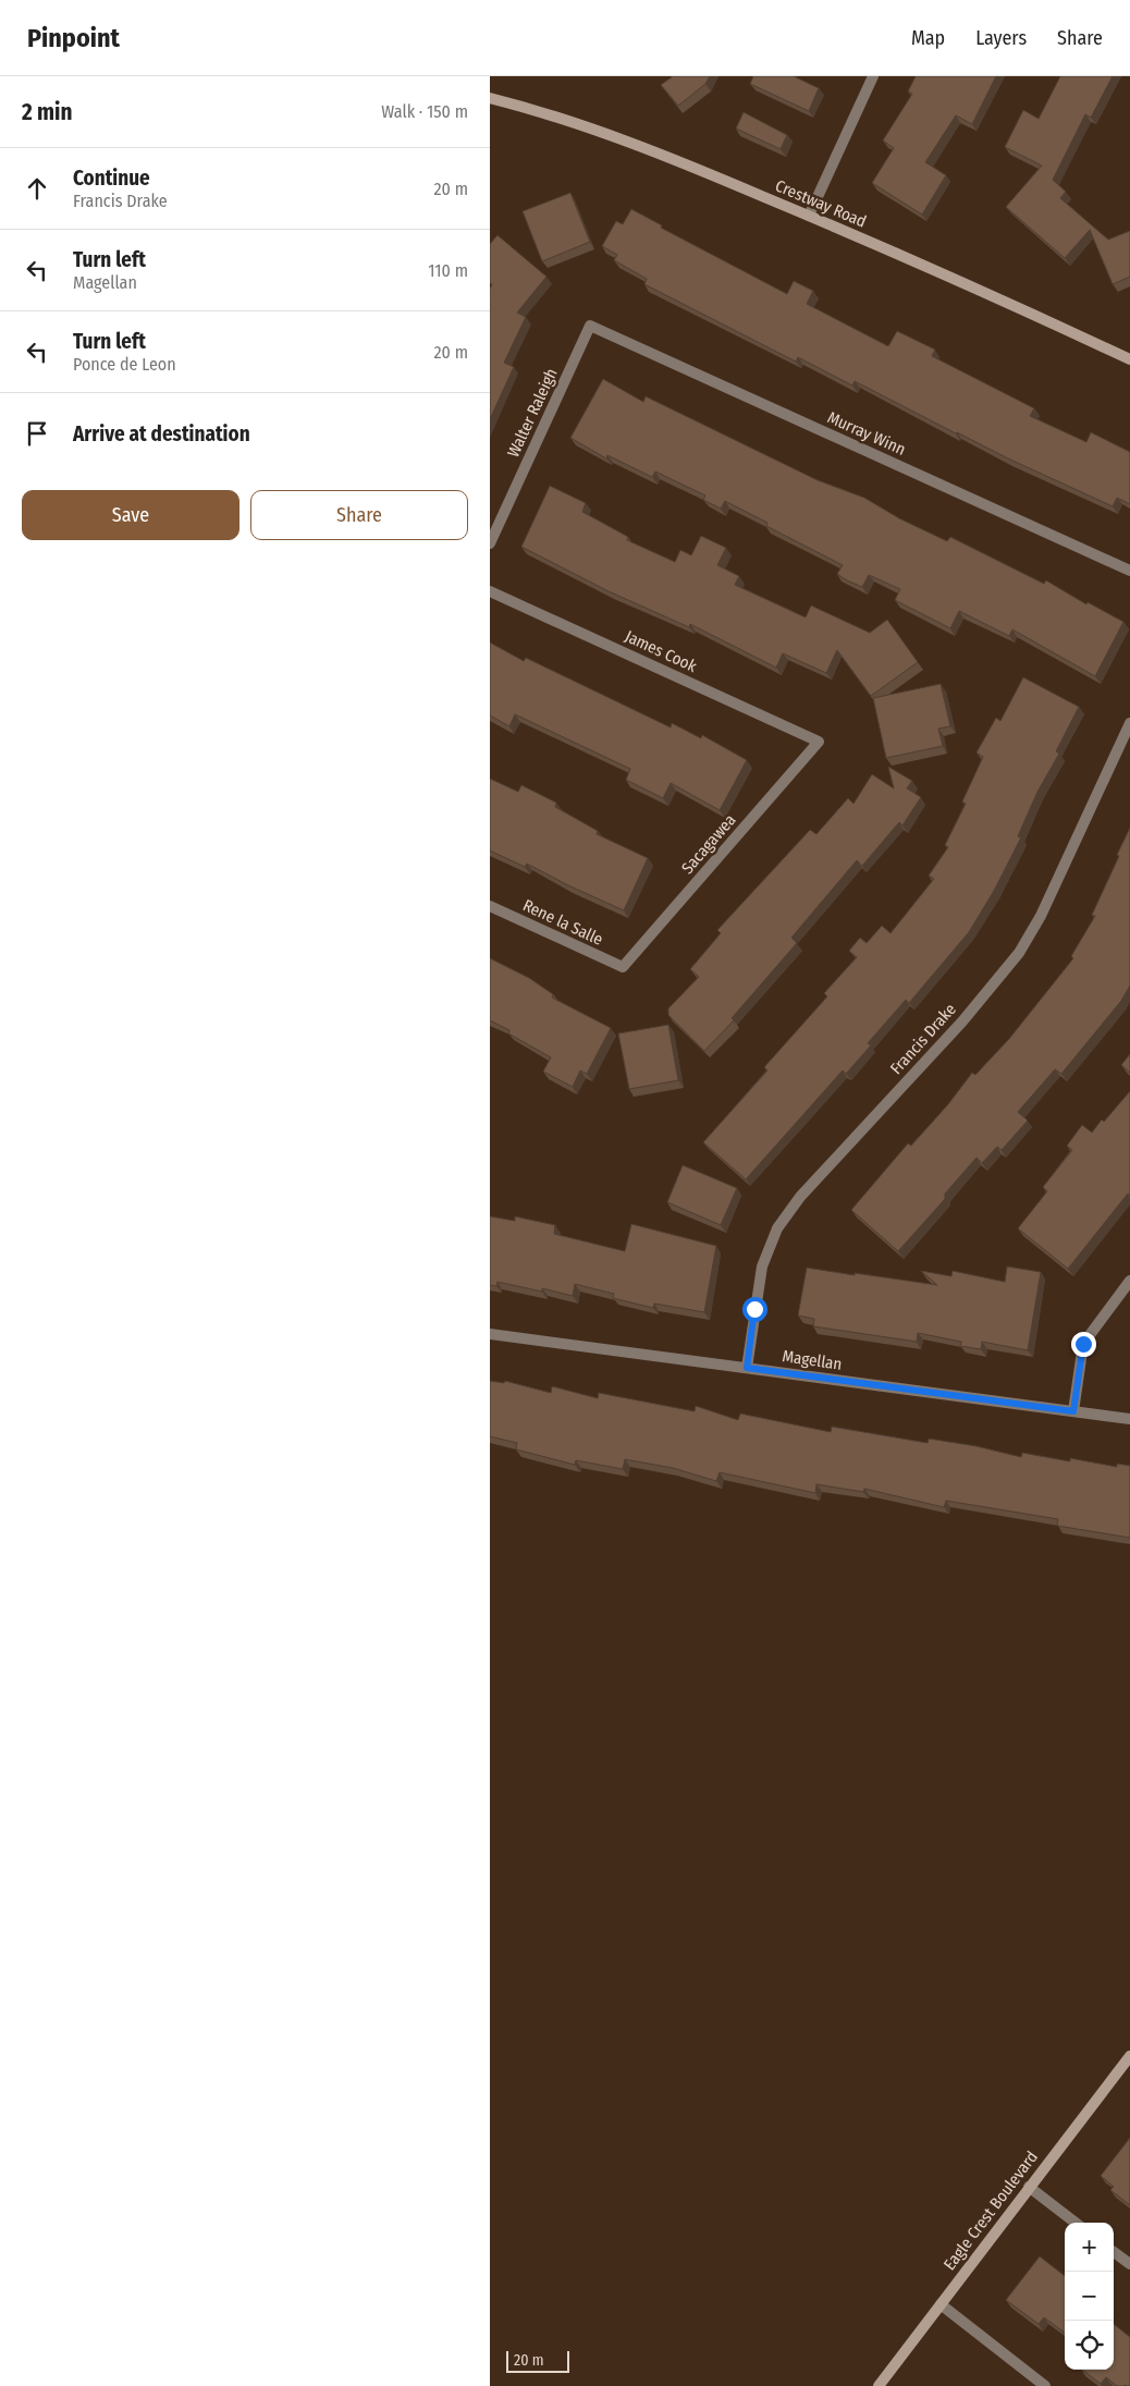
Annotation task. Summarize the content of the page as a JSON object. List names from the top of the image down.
{
  "streets": {
    "main road": ["Crestway Road", "Eagle Crest Boulevard"],
    "street": [
      "Walter Raleigh",
      "Murray Winn",
      "James Cook",
      "Sacagawea",
      "Rene la Salle",
      "Francis Drake",
      "Magellan"
    ]
  },
  "crossings": [
    ["Walter Raleigh", "Murray Winn"],
    ["James Cook", "Sacagawea"],
    ["Sacagawea", "Rene la Salle"],
    ["Francis Drake", "Magellan"]
  ],
  "scale_bar": "20 m",
  "page": {
    "header": "Pinpoint",
    "nav": ["Map", "Layers", "Share"],
    "heading": ["2 min", "Walk · 150 m"],
    "list": [
      ["Continue", "Francis Drake", "20 m"],
      ["Turn left", "Magellan", "110 m"],
      ["Turn left", "Ponce de Leon", "20 m"],
      "Arrive at destination"
    ],
    "buttons": ["Save", "Share"],
    "map_buttons": ["+", "−"],
    "scale": "20 m"
  }
}
